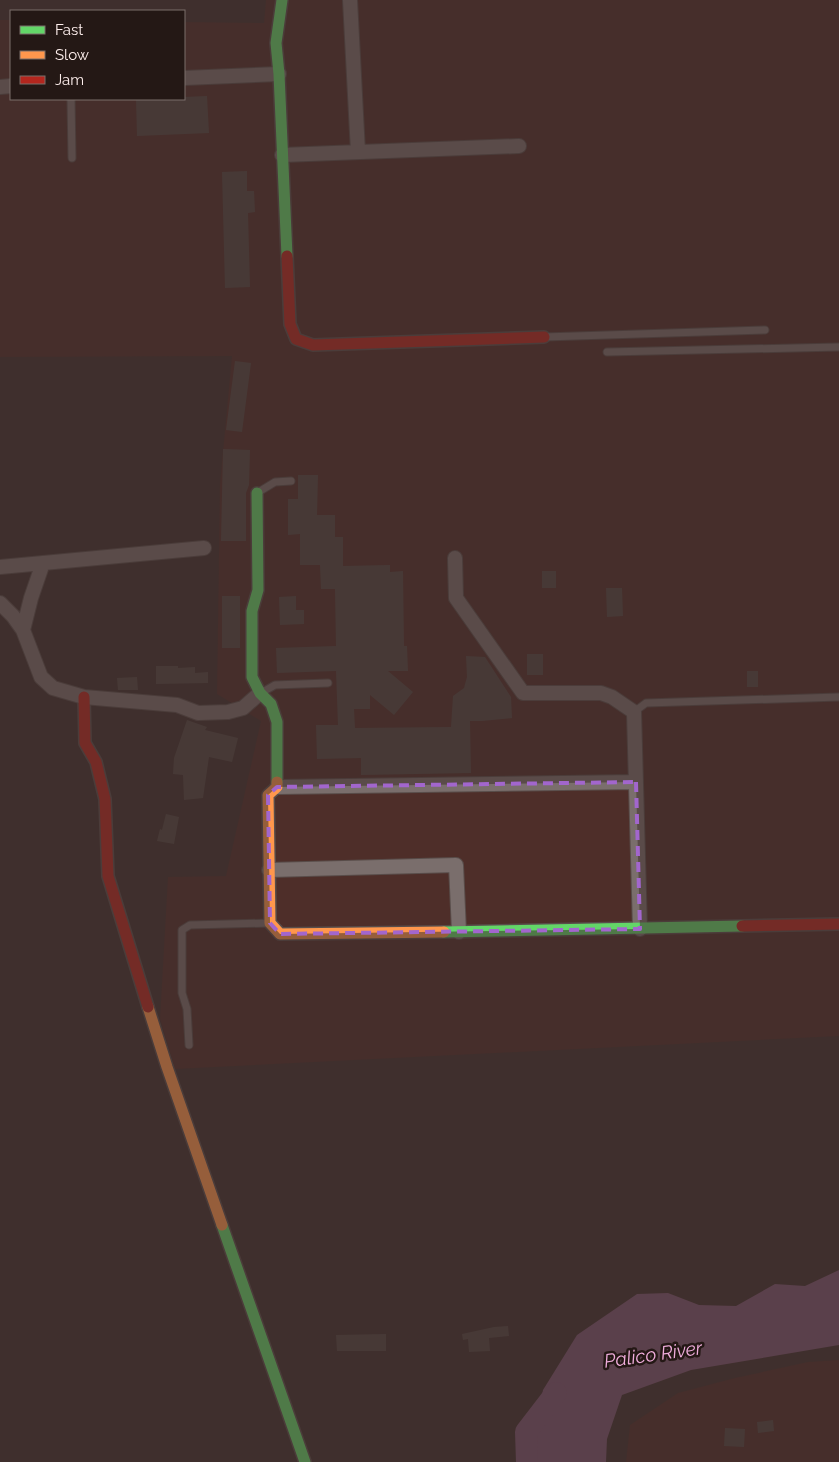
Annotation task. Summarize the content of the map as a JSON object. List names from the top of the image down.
{
  "water": ["Palico River"],
  "legend": ["Fast", "Slow", "Jam"]
}
